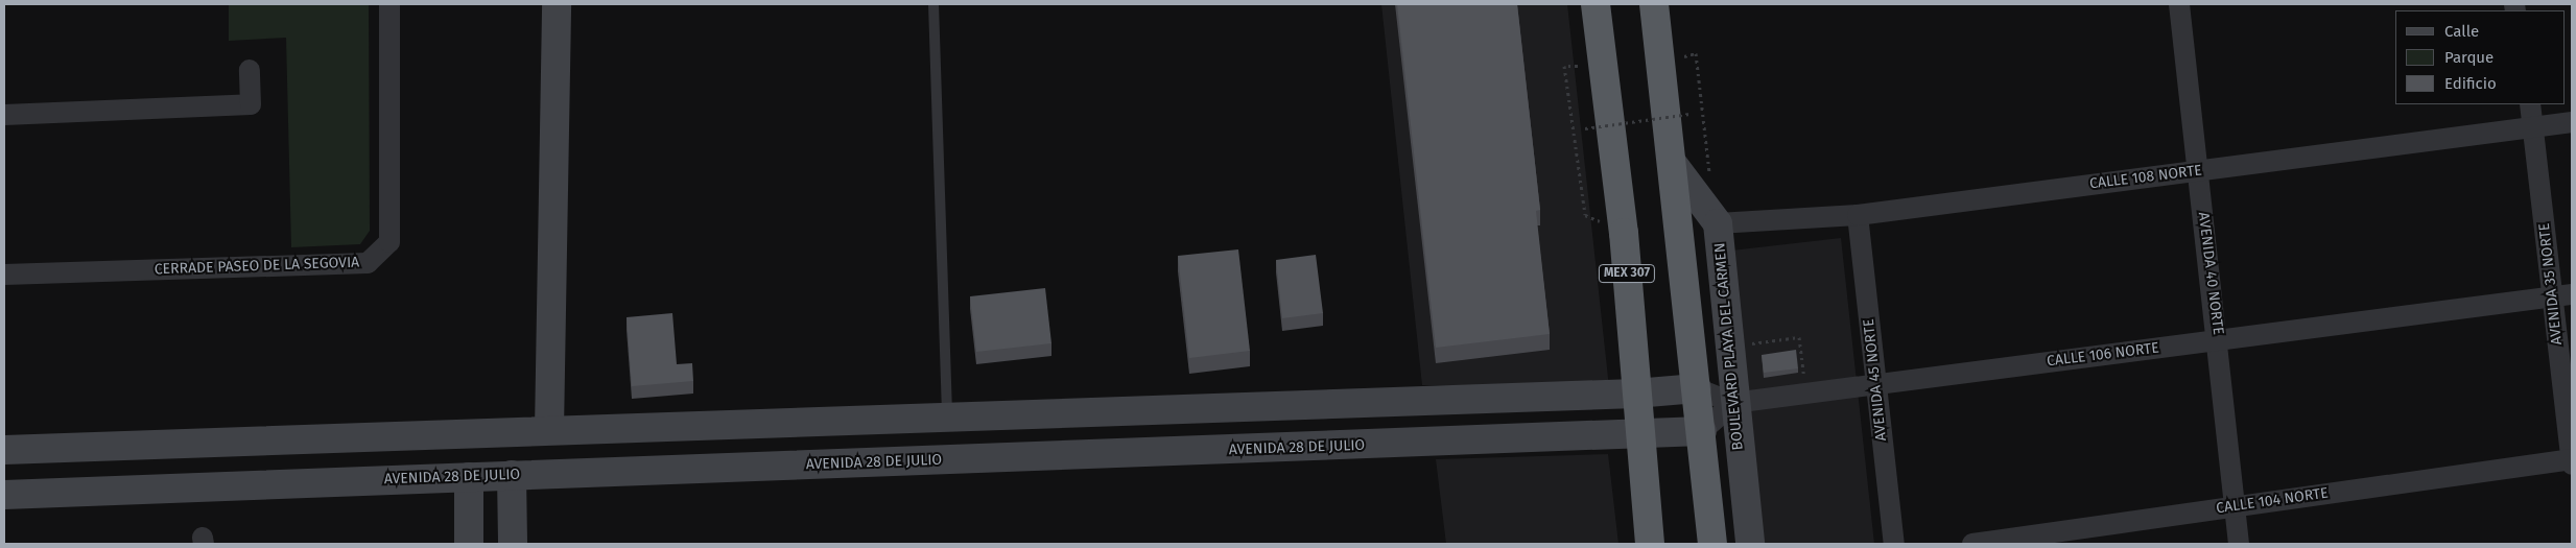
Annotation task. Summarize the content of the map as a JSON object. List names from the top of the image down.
{
  "streets": {
    "highway": ["MEX 307"],
    "main road": ["BOULEVARD PLAYA DEL CARMEN", "AVENIDA 28 DE JULIO"],
    "street": [
      "CALLE 108 NORTE",
      "CERRADE PASEO DE LA SEGOVIA",
      "AVENIDA 40 NORTE",
      "AVENIDA 35 NORTE",
      "CALLE 106 NORTE",
      "AVENIDA 45 NORTE",
      "CALLE 104 NORTE"
    ]
  },
  "crossings": [
    ["CALLE 108 NORTE", "AVENIDA 40 NORTE"],
    ["CALLE 108 NORTE", "AVENIDA 35 NORTE"],
    ["CALLE 108 NORTE", "BOULEVARD PLAYA DEL CARMEN"],
    ["CALLE 108 NORTE", "AVENIDA 45 NORTE"],
    ["MEX 307", "AVENIDA 28 DE JULIO"],
    ["AVENIDA 40 NORTE", "CALLE 106 NORTE"],
    ["AVENIDA 40 NORTE", "CALLE 104 NORTE"],
    ["AVENIDA 35 NORTE", "CALLE 106 NORTE"],
    ["AVENIDA 35 NORTE", "CALLE 104 NORTE"],
    ["BOULEVARD PLAYA DEL CARMEN", "CALLE 106 NORTE"],
    ["CALLE 106 NORTE", "AVENIDA 45 NORTE"]
  ],
  "legend": ["Calle", "Parque", "Edificio"]
}
